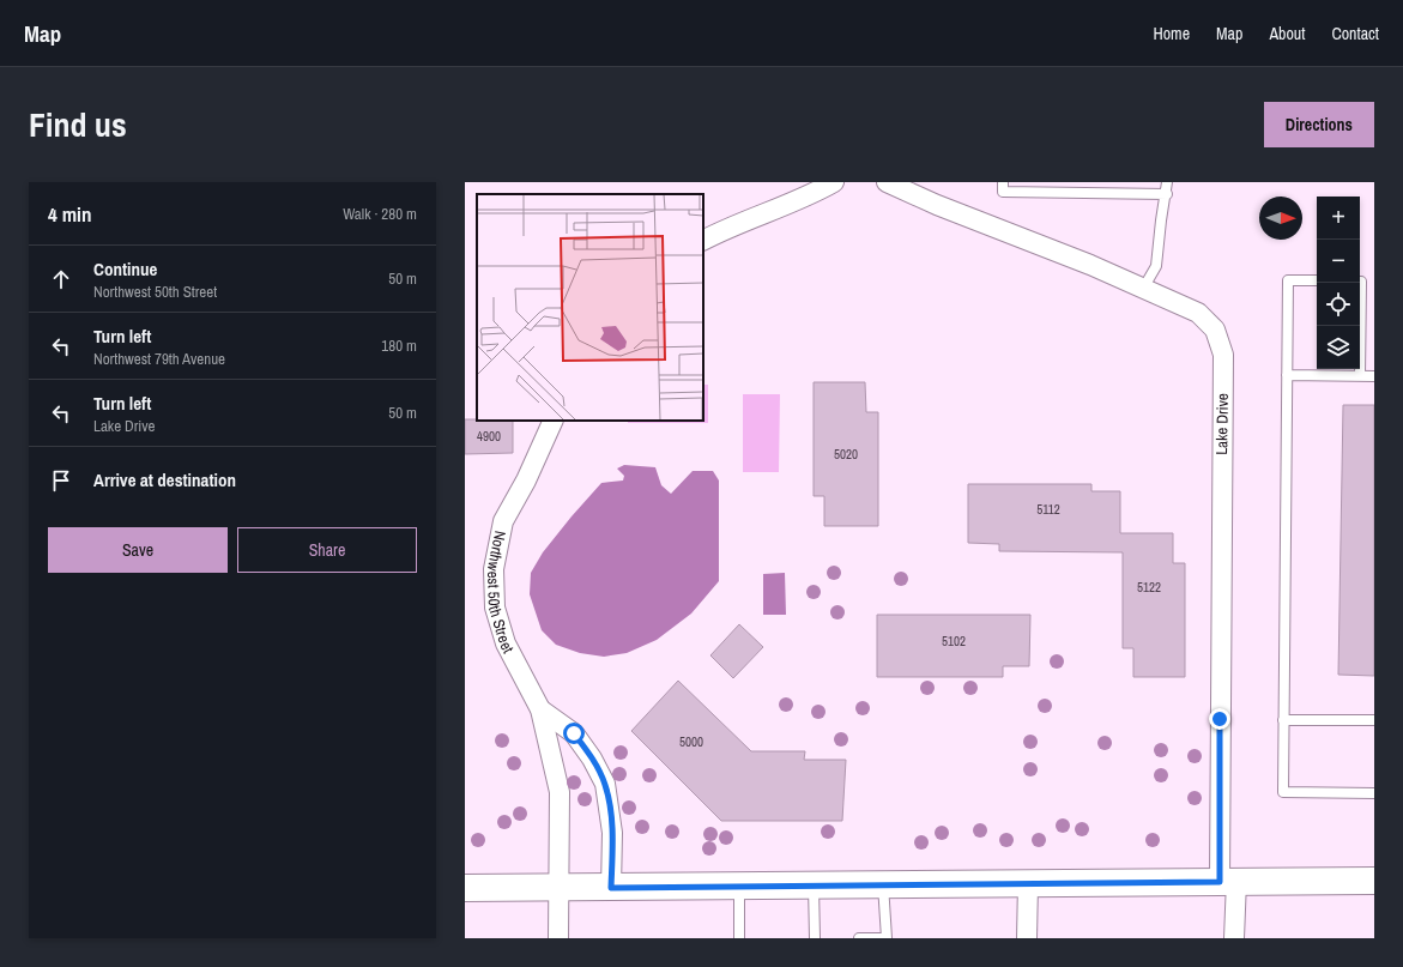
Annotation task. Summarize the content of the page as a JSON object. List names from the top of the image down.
{
  "streets": {
    "street": ["Lake Drive", "Northwest 50th Street"]
  },
  "house_numbers": [
    "4900",
    "5020",
    "5112",
    "5122",
    "5102",
    "5000"
  ],
  "north": "right",
  "page": {
    "header": "Map",
    "nav": [
      "Home",
      "Map",
      "About",
      "Contact"
    ],
    "title": "Find us",
    "buttons": [
      "Directions",
      ["Save", "Share"]
    ],
    "heading": ["4 min", "Walk · 280 m"],
    "map_buttons": ["+", "−"],
    "list": [
      ["Continue", "Northwest 50th Street", "50 m"],
      ["Turn left", "Northwest 79th Avenue", "180 m"],
      ["Turn left", "Lake Drive", "50 m"],
      "Arrive at destination"
    ]
  }
}
